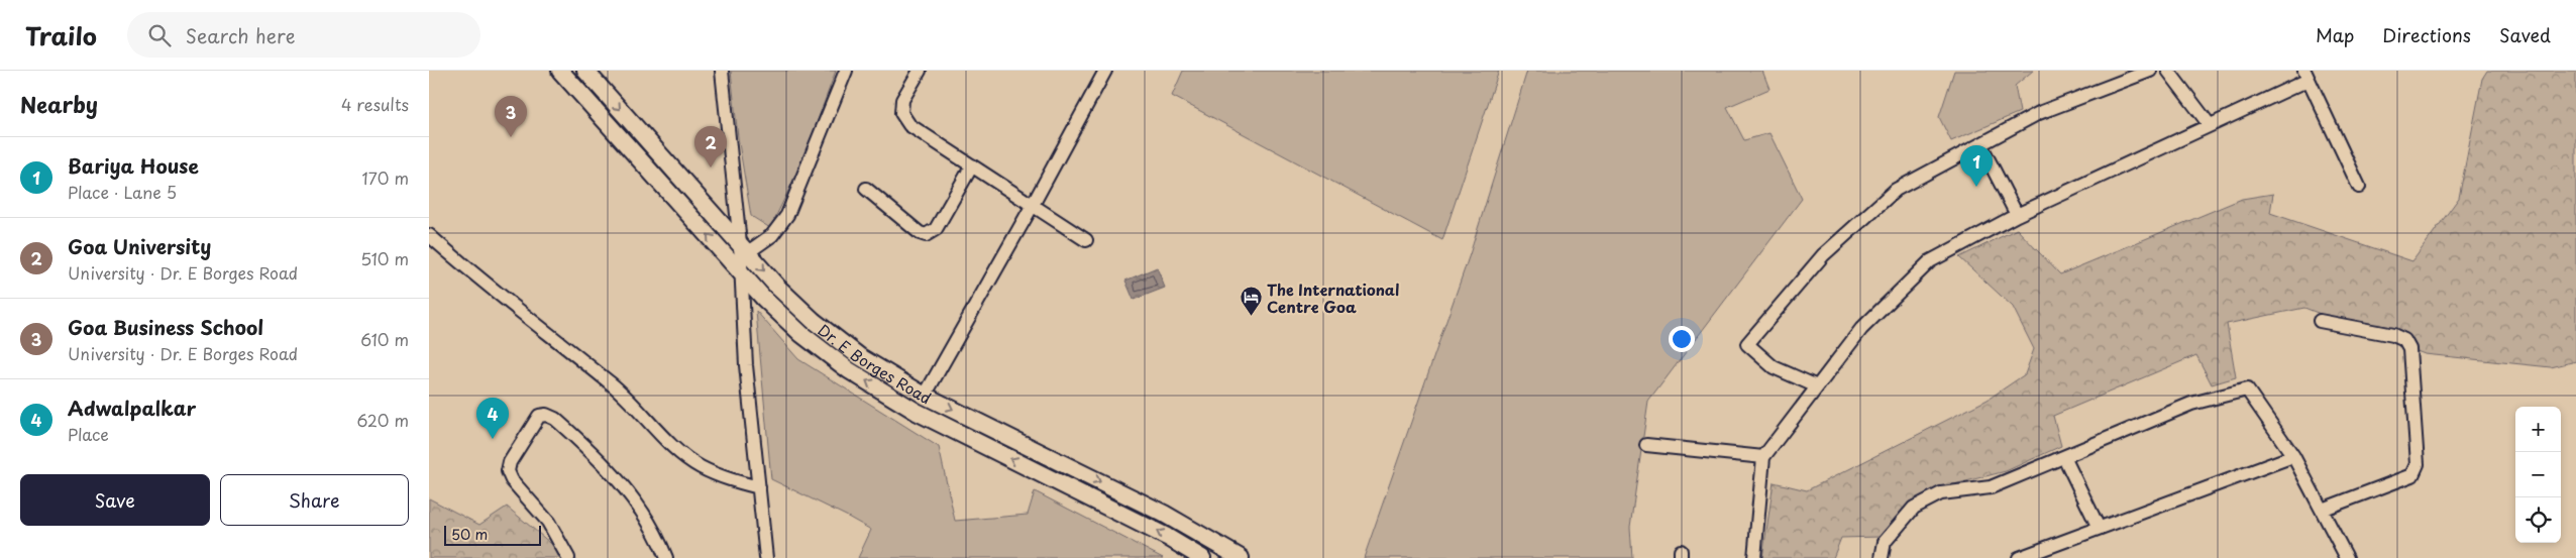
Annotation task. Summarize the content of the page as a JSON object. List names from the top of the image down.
{
  "streets": {
    "main road": ["Dr. E Borges Road"]
  },
  "places": {
    "hotel": ["The International Centre Goa"]
  },
  "scale_bar": "50 m",
  "page": {
    "header": "Trailo",
    "search": "Search here",
    "nav": ["Map", "Directions", "Saved"],
    "heading": ["Nearby", "4 results"],
    "pins": [
      "3",
      "2",
      "1",
      "4"
    ],
    "list": [
      {
        "mark": "1",
        "name": "Bariya House",
        "note": "Place · Lane 5",
        "value": "170 m"
      },
      {
        "mark": "2",
        "name": "Goa University",
        "note": "University · Dr. E Borges Road",
        "value": "510 m"
      },
      {
        "mark": "3",
        "name": "Goa Business School",
        "note": "University · Dr. E Borges Road",
        "value": "610 m"
      },
      {
        "mark": "4",
        "name": "Adwalpalkar",
        "note": "Place",
        "value": "620 m"
      }
    ],
    "map_buttons": ["+", "−"],
    "buttons": ["Save", "Share"],
    "scale": "50 m"
  }
}
